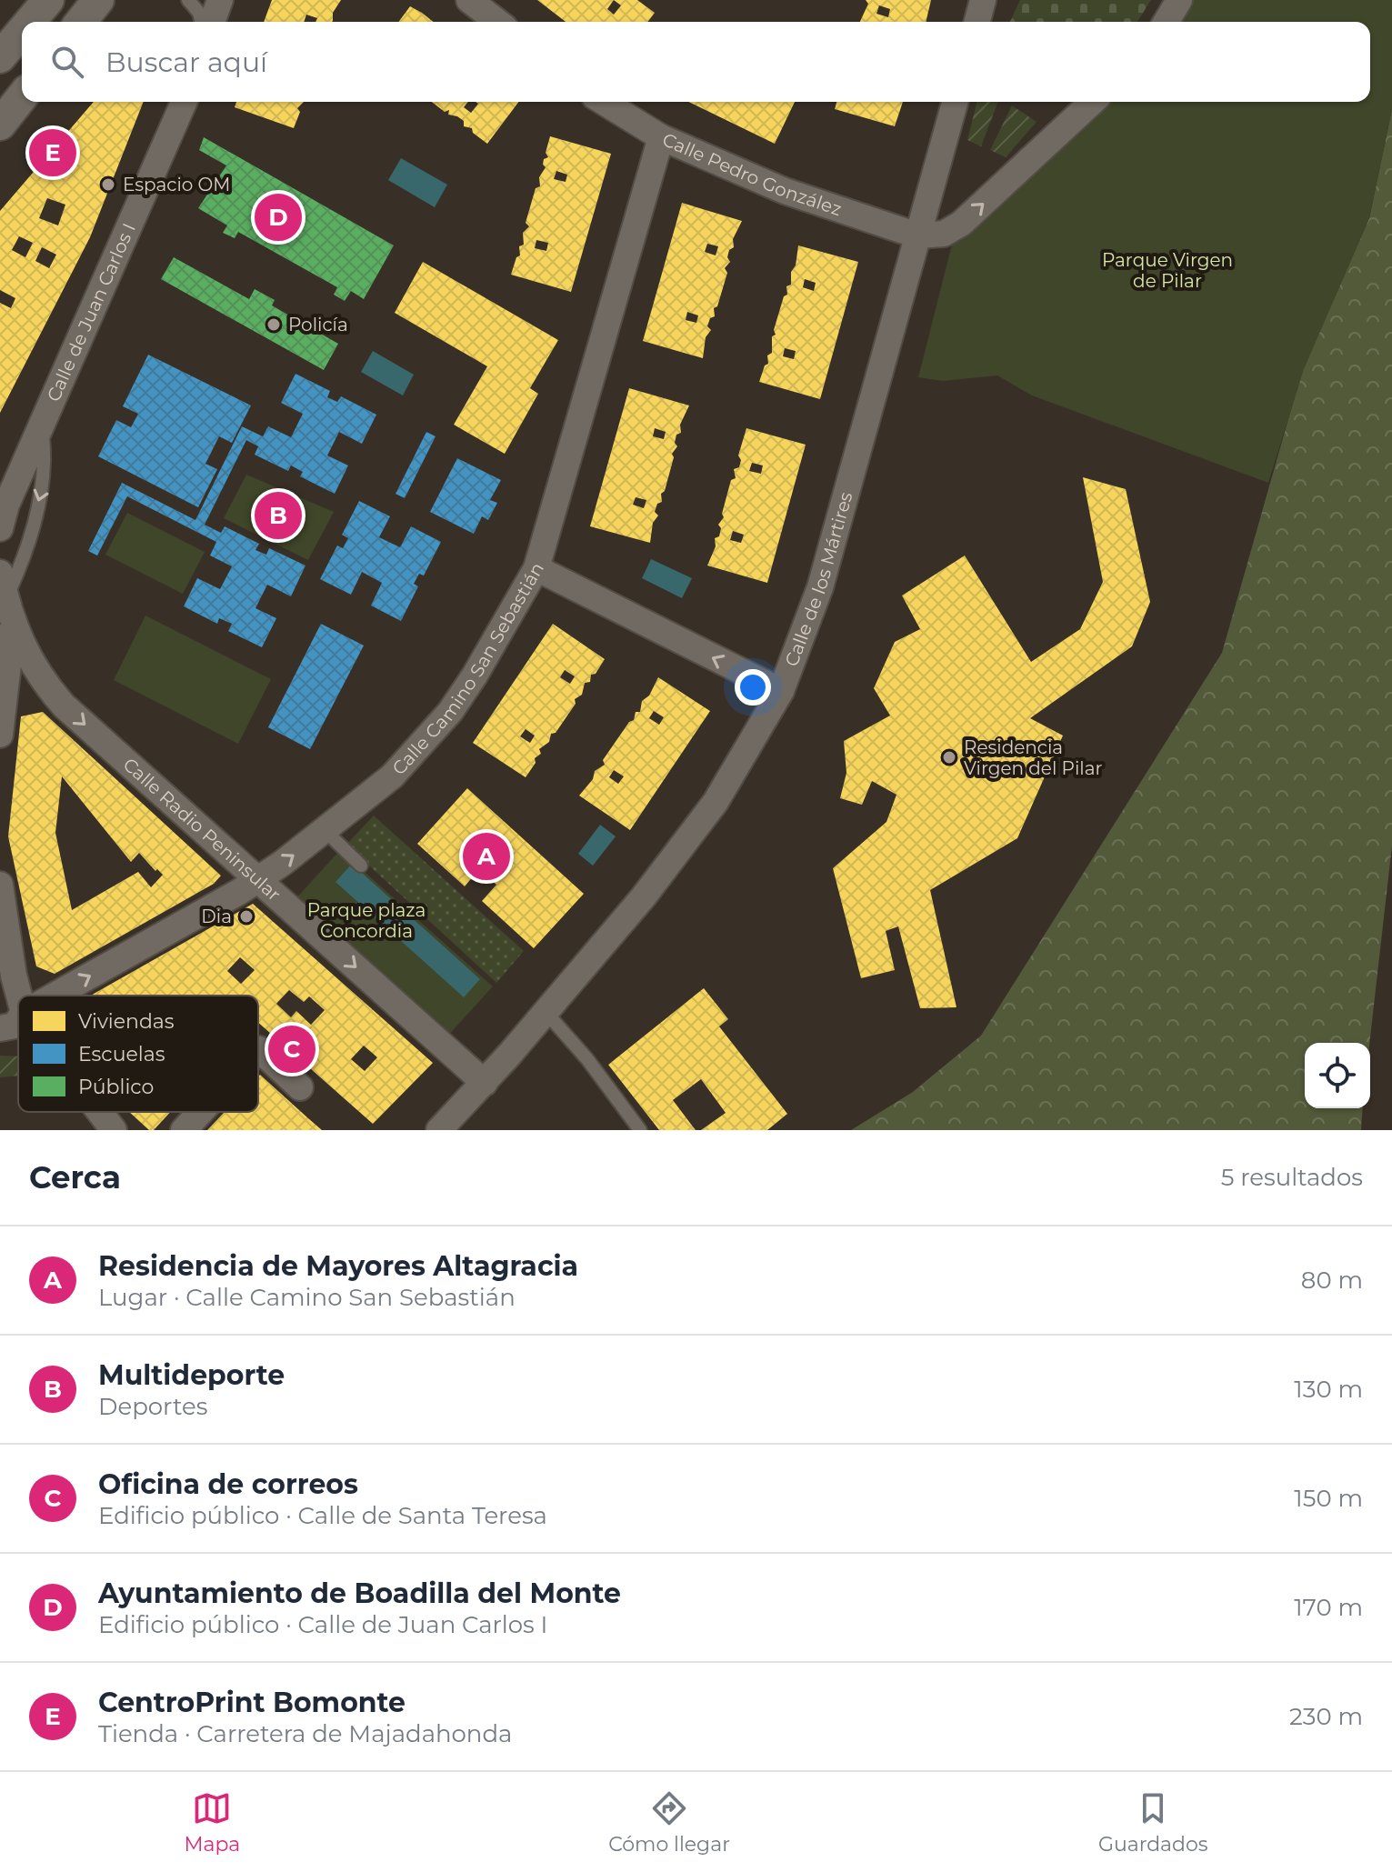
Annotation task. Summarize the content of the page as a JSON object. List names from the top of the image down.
{
  "streets": {
    "street": [
      "Calle Pedro González",
      "Calle de Juan Carlos I",
      "Calle de los Mártires",
      "Calle Camino San Sebastián",
      "Calle Radio Peninsular"
    ]
  },
  "crossings": [
    ["Calle Pedro González", "Calle de los Mártires"],
    ["Calle Pedro González", "Calle Camino San Sebastián"],
    ["Calle de los Mártires", "Calle Radio Peninsular"],
    ["Calle Camino San Sebastián", "Calle Radio Peninsular"]
  ],
  "one_way": ["Calle Radio Peninsular"],
  "parks": ["Parque Virgen de Pilar", "Parque plaza Concordia"],
  "places": [
    "Espacio OM",
    "Policía",
    "Residencia Virgen del Pilar",
    "Dia"
  ],
  "legend": ["Viviendas", "Escuelas", "Público"],
  "page": {
    "search": "Buscar aquí",
    "pins": [
      "E",
      "D",
      "B",
      "A",
      "C"
    ],
    "heading": ["Cerca", "5 resultados"],
    "list": [
      {
        "mark": "A",
        "name": "Residencia de Mayores Altagracia",
        "note": "Lugar · Calle Camino San Sebastián",
        "value": "80 m"
      },
      {
        "mark": "B",
        "name": "Multideporte",
        "note": "Deportes",
        "value": "130 m"
      },
      {
        "mark": "C",
        "name": "Oficina de correos",
        "note": "Edificio público · Calle de Santa Teresa",
        "value": "150 m"
      },
      {
        "mark": "D",
        "name": "Ayuntamiento de Boadilla del Monte",
        "note": "Edificio público · Calle de Juan Carlos I",
        "value": "170 m"
      },
      {
        "mark": "E",
        "name": "CentroPrint Bomonte",
        "note": "Tienda · Carretera de Majadahonda",
        "value": "230 m"
      }
    ],
    "nav": ["Mapa", "Cómo llegar", "Guardados"]
  }
}
